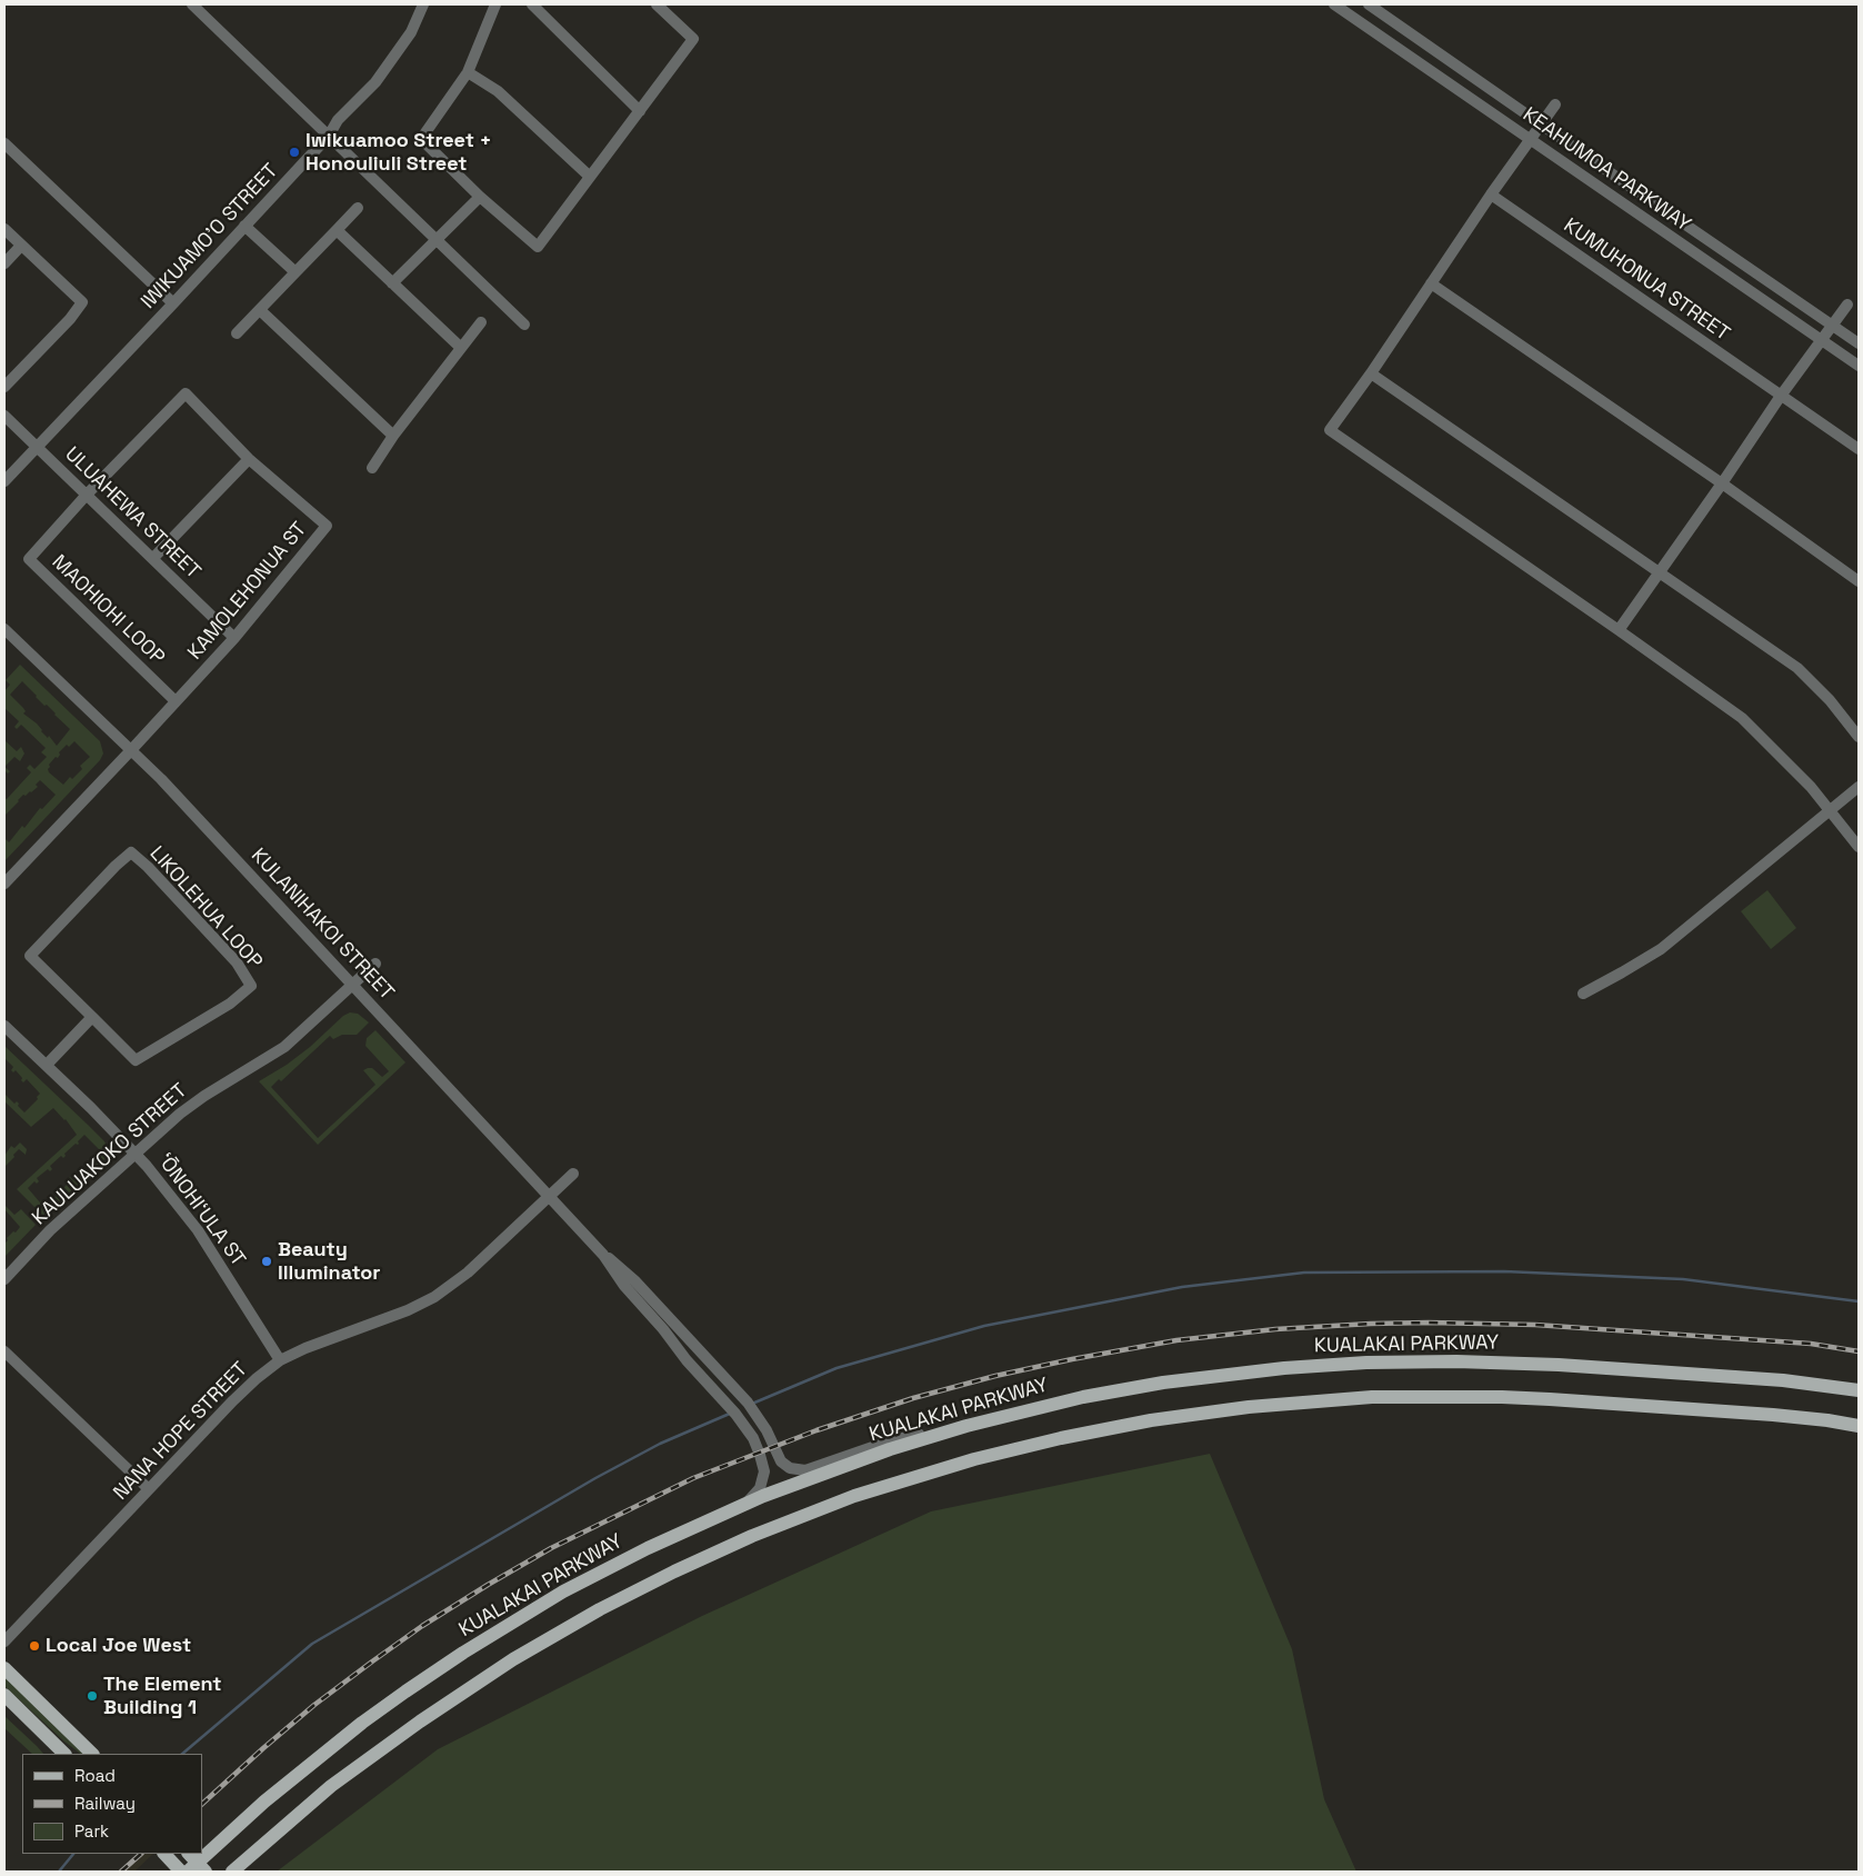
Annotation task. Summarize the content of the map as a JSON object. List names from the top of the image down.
{
  "streets": {
    "main road": ["KUALAKAI PARKWAY"],
    "street": [
      "KEAHUMOA PARKWAY",
      "IWIKUAMO'O STREET",
      "KUMUHONUA STREET",
      "ULUAHEWA STREET",
      "KAMOLEHONUA ST",
      "MAOHIOHI LOOP",
      "LIKOLEHUA LOOP",
      "KULANIHAKOI STREET",
      "KAULUAKOKO STREET",
      "‘ŌNOHI‘ULA ST",
      "NANA HOPE STREET"
    ]
  },
  "crossings": [
    ["IWIKUAMO'O STREET", "ULUAHEWA STREET"],
    ["ULUAHEWA STREET", "KAMOLEHONUA ST"],
    ["ULUAHEWA STREET", "MAOHIOHI LOOP"],
    ["KAMOLEHONUA ST", "MAOHIOHI LOOP"],
    ["KAMOLEHONUA ST", "KULANIHAKOI STREET"],
    ["KULANIHAKOI STREET", "KAULUAKOKO STREET"],
    ["KULANIHAKOI STREET", "KUALAKAI PARKWAY"],
    ["KULANIHAKOI STREET", "NANA HOPE STREET"],
    ["KAULUAKOKO STREET", "‘ŌNOHI‘ULA ST"],
    ["‘ŌNOHI‘ULA ST", "NANA HOPE STREET"]
  ],
  "places": [
    "Iwikuamoo Street + Honouliuli Street",
    "Beauty Illuminator",
    "Local Joe West",
    "The Element Building 1"
  ],
  "legend": ["Road", "Railway", "Park"]
}
